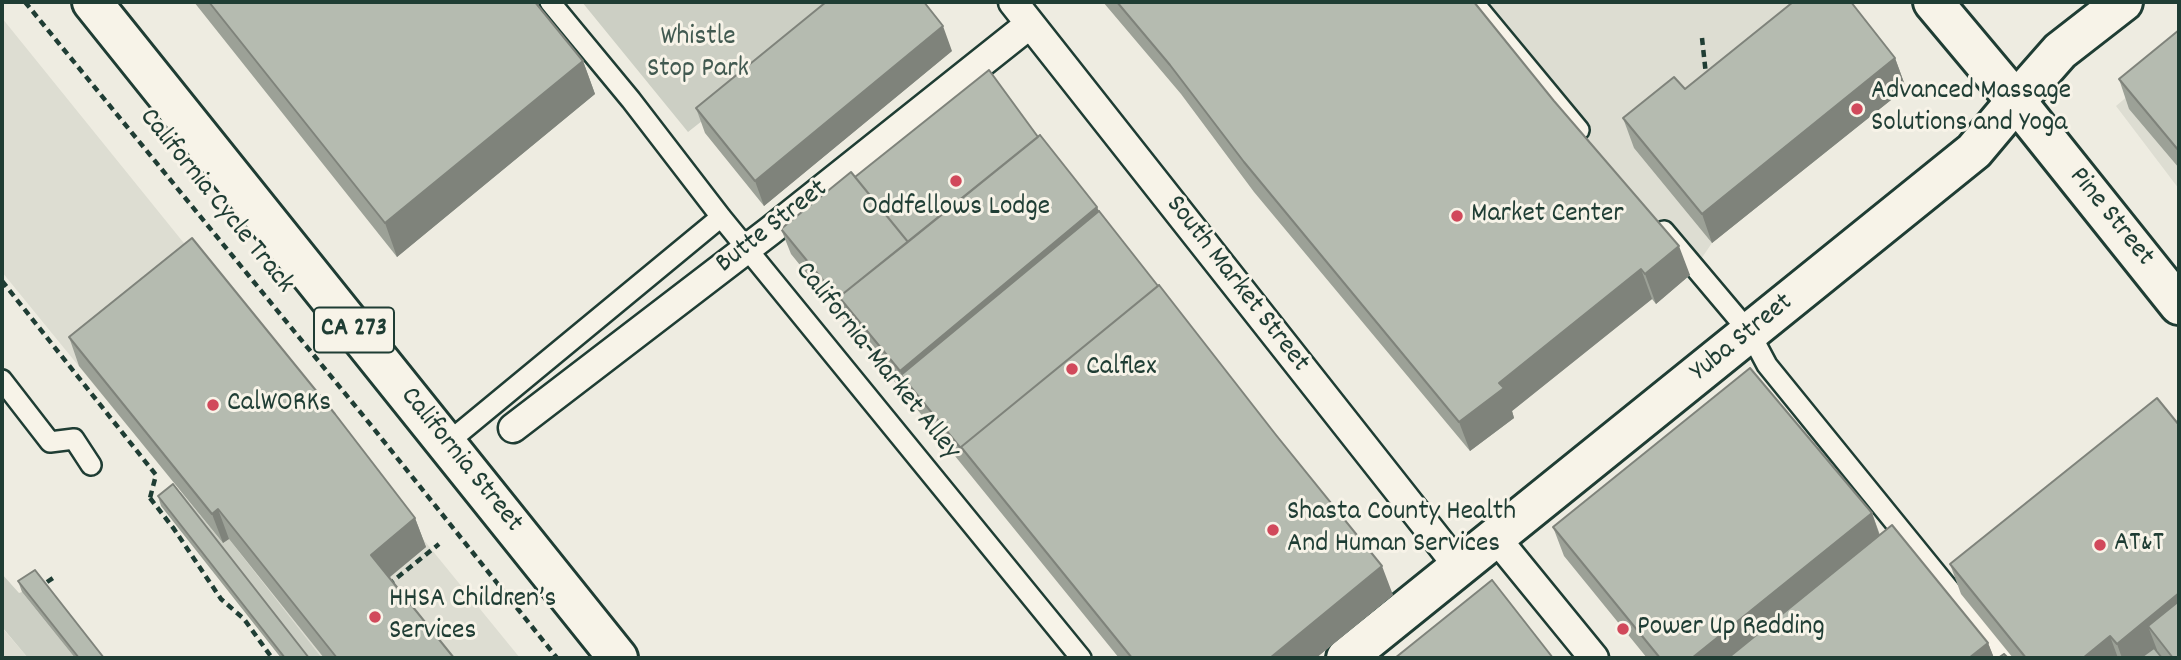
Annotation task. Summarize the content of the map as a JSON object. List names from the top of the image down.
{
  "streets": {
    "main road": [
      "Pine Street",
      "CA 273",
      "Yuba Street",
      "California Street"
    ],
    "street": ["Butte Street", "South Market Street"],
    "lane": ["California-Market Alley"],
    "path": ["California Cycle Track"]
  },
  "crossings": [
    ["Pine Street", "Yuba Street"],
    ["Butte Street", "South Market Street"],
    ["Butte Street", "California-Market Alley"],
    ["South Market Street", "Yuba Street"]
  ],
  "parks": ["Whistle Stop Park"],
  "places": [
    "Advanced Massage Solutions and Yoga",
    "Oddfellows Lodge",
    "Market Center",
    "Calflex",
    "CalWORKs",
    "Shasta County Health And Human Services",
    "AT&T",
    "HHSA Children’s Services",
    "Power Up Redding"
  ]
}
